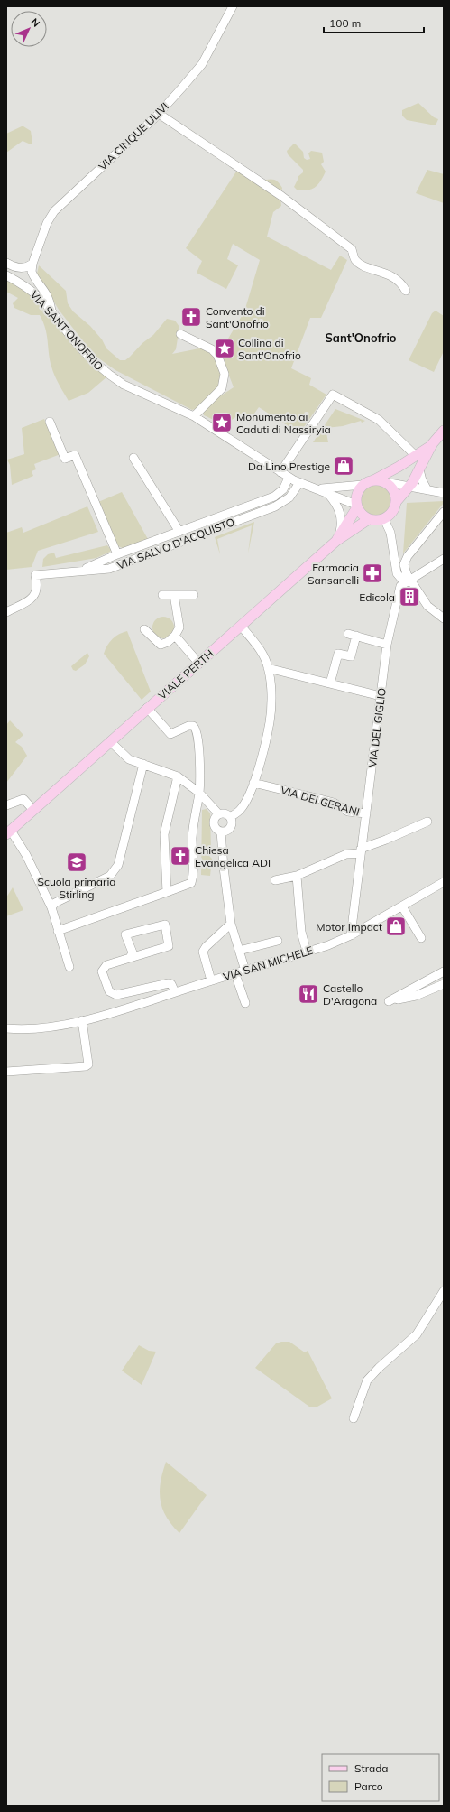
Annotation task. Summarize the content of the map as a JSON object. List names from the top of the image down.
{
  "streets": {
    "main road": ["VIALE PERTH"],
    "street": [
      "VIA CINQUE ULIVI",
      "VIA SANT'ONOFRIO",
      "VIA SALVO D'ACQUISTO",
      "VIA DEL GIGLIO",
      "VIA DEI GERANI",
      "VIA SAN MICHELE"
    ]
  },
  "crossings": [
    ["VIA SANT'ONOFRIO", "VIA SALVO D'ACQUISTO"],
    ["VIA SANT'ONOFRIO", "VIALE PERTH"],
    ["VIA DEL GIGLIO", "VIA DEI GERANI"],
    ["VIA DEL GIGLIO", "VIA SAN MICHELE"]
  ],
  "districts": ["Sant'Onofrio"],
  "places": {
    "church": ["Convento di Sant'Onofrio", "Chiesa Evangelica ADI"],
    "place": ["Collina di Sant'Onofrio", "Monumento ai Caduti di Nassiryia"],
    "shop": ["Da Lino Prestige", "Motor Impact"],
    "pharmacy": ["Farmacia Sansanelli"],
    "building": ["Edicola"],
    "school or university": ["Scuola primaria Stirling"],
    "restaurant": ["Castello D'Aragona"]
  },
  "legend": ["Strada", "Parco"],
  "scale_bar": "100 m",
  "north": "top right"
}
